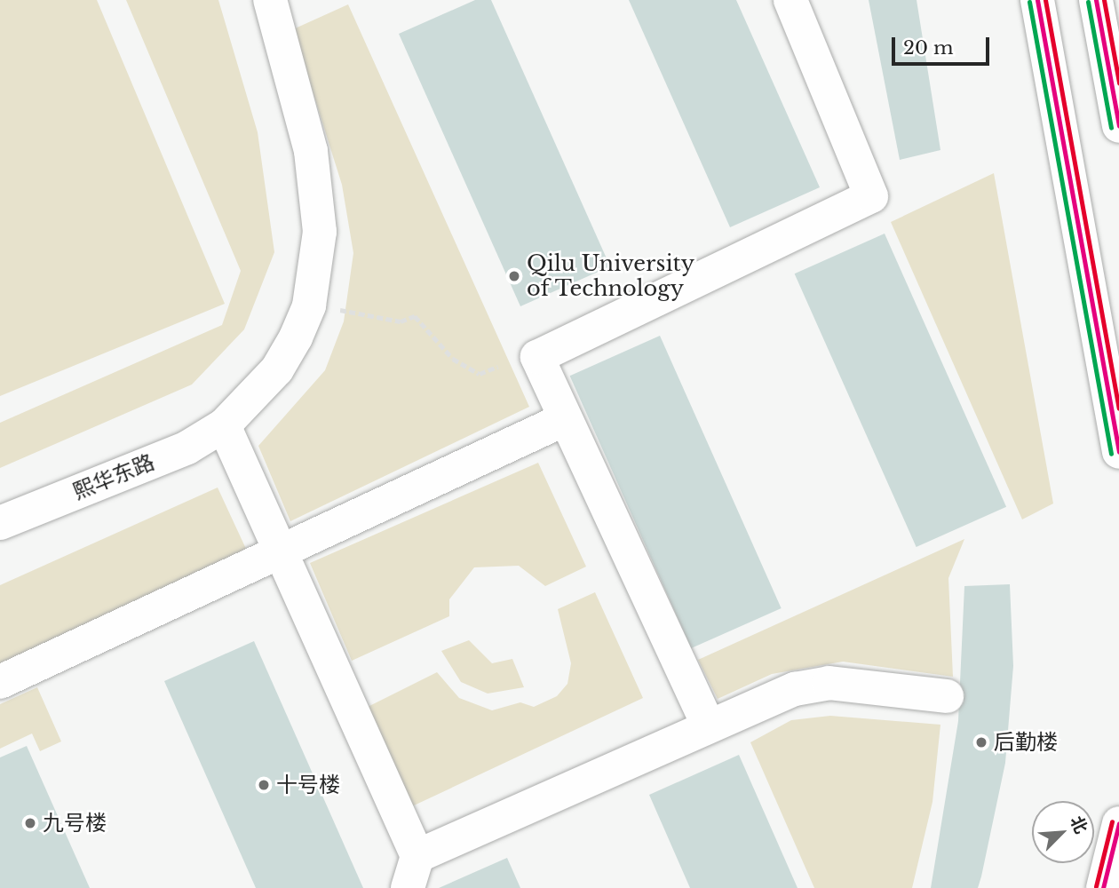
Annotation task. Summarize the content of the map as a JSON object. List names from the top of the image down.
{
  "streets": {
    "street": ["熙华东路"]
  },
  "places": [
    "Qilu University of Technology",
    "后勤楼",
    "十号楼",
    "九号楼"
  ],
  "scale_bar": "20 m",
  "north": "top right"
}
